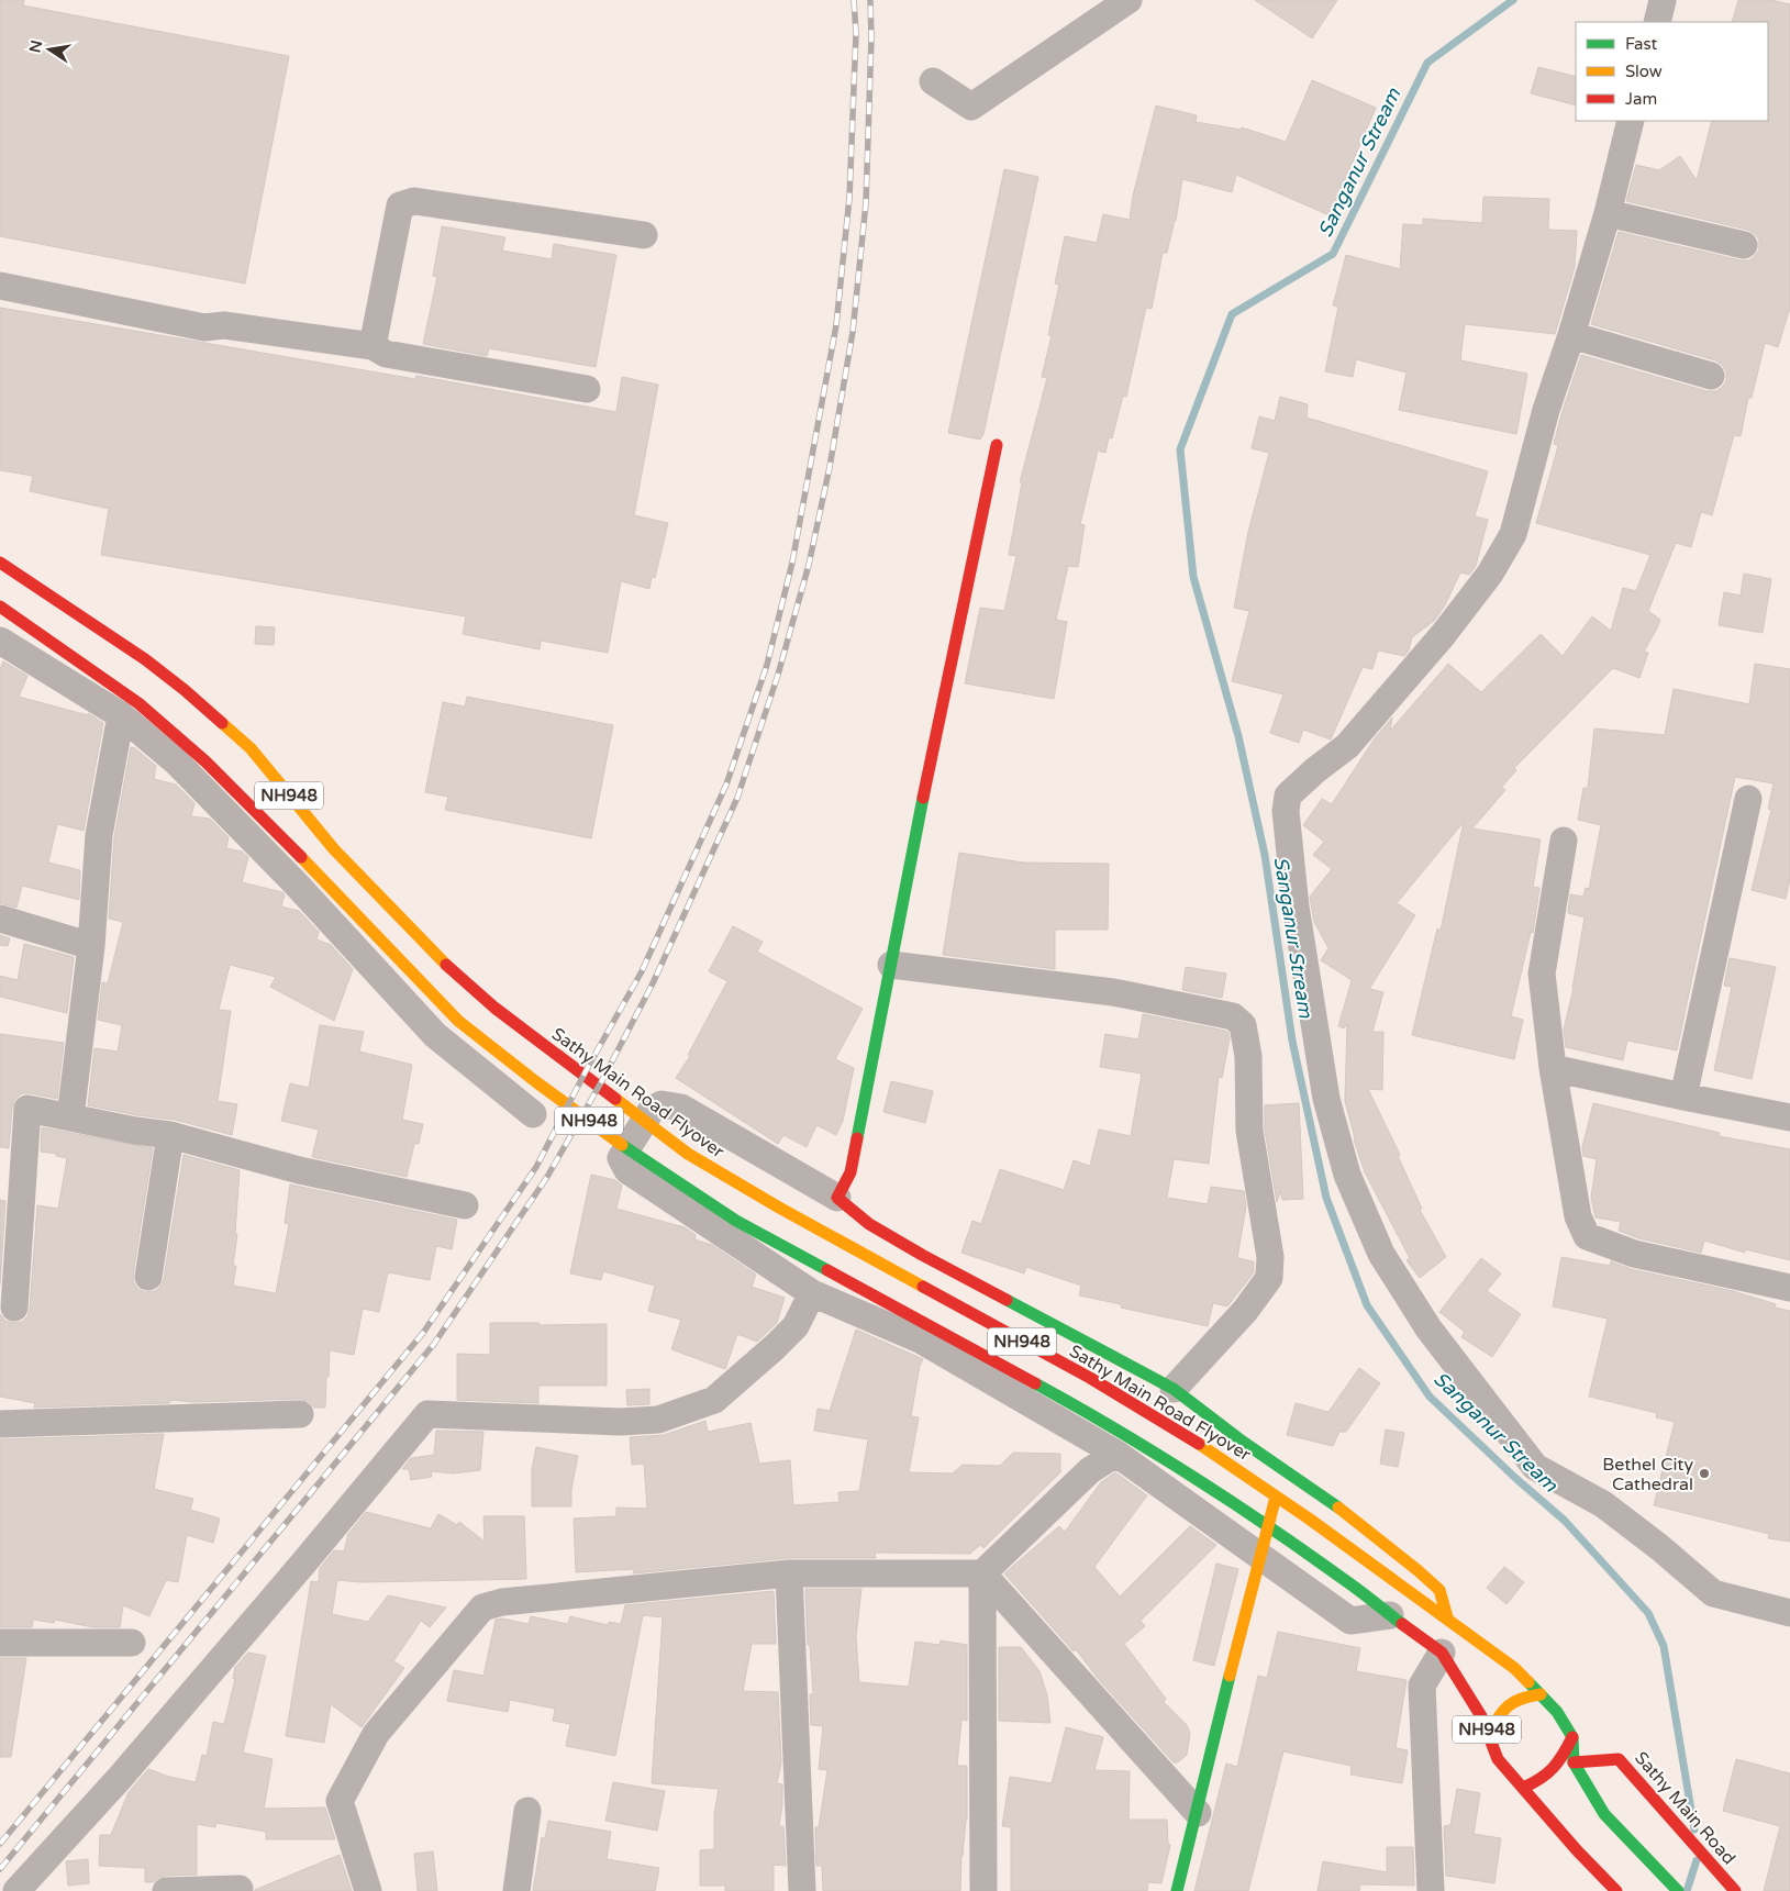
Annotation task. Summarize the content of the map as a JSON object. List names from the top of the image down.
{
  "streets": {
    "main road": ["NH948", "Sathy Main Road Flyover", "Sathy Main Road"]
  },
  "crossings": [
    ["NH948", "Sathy Main Road Flyover"],
    ["NH948", "Sathy Main Road"]
  ],
  "water": ["Sanganur Stream"],
  "places": ["Bethel City Cathedral"],
  "legend": ["Fast", "Slow", "Jam"],
  "north": "left"
}
